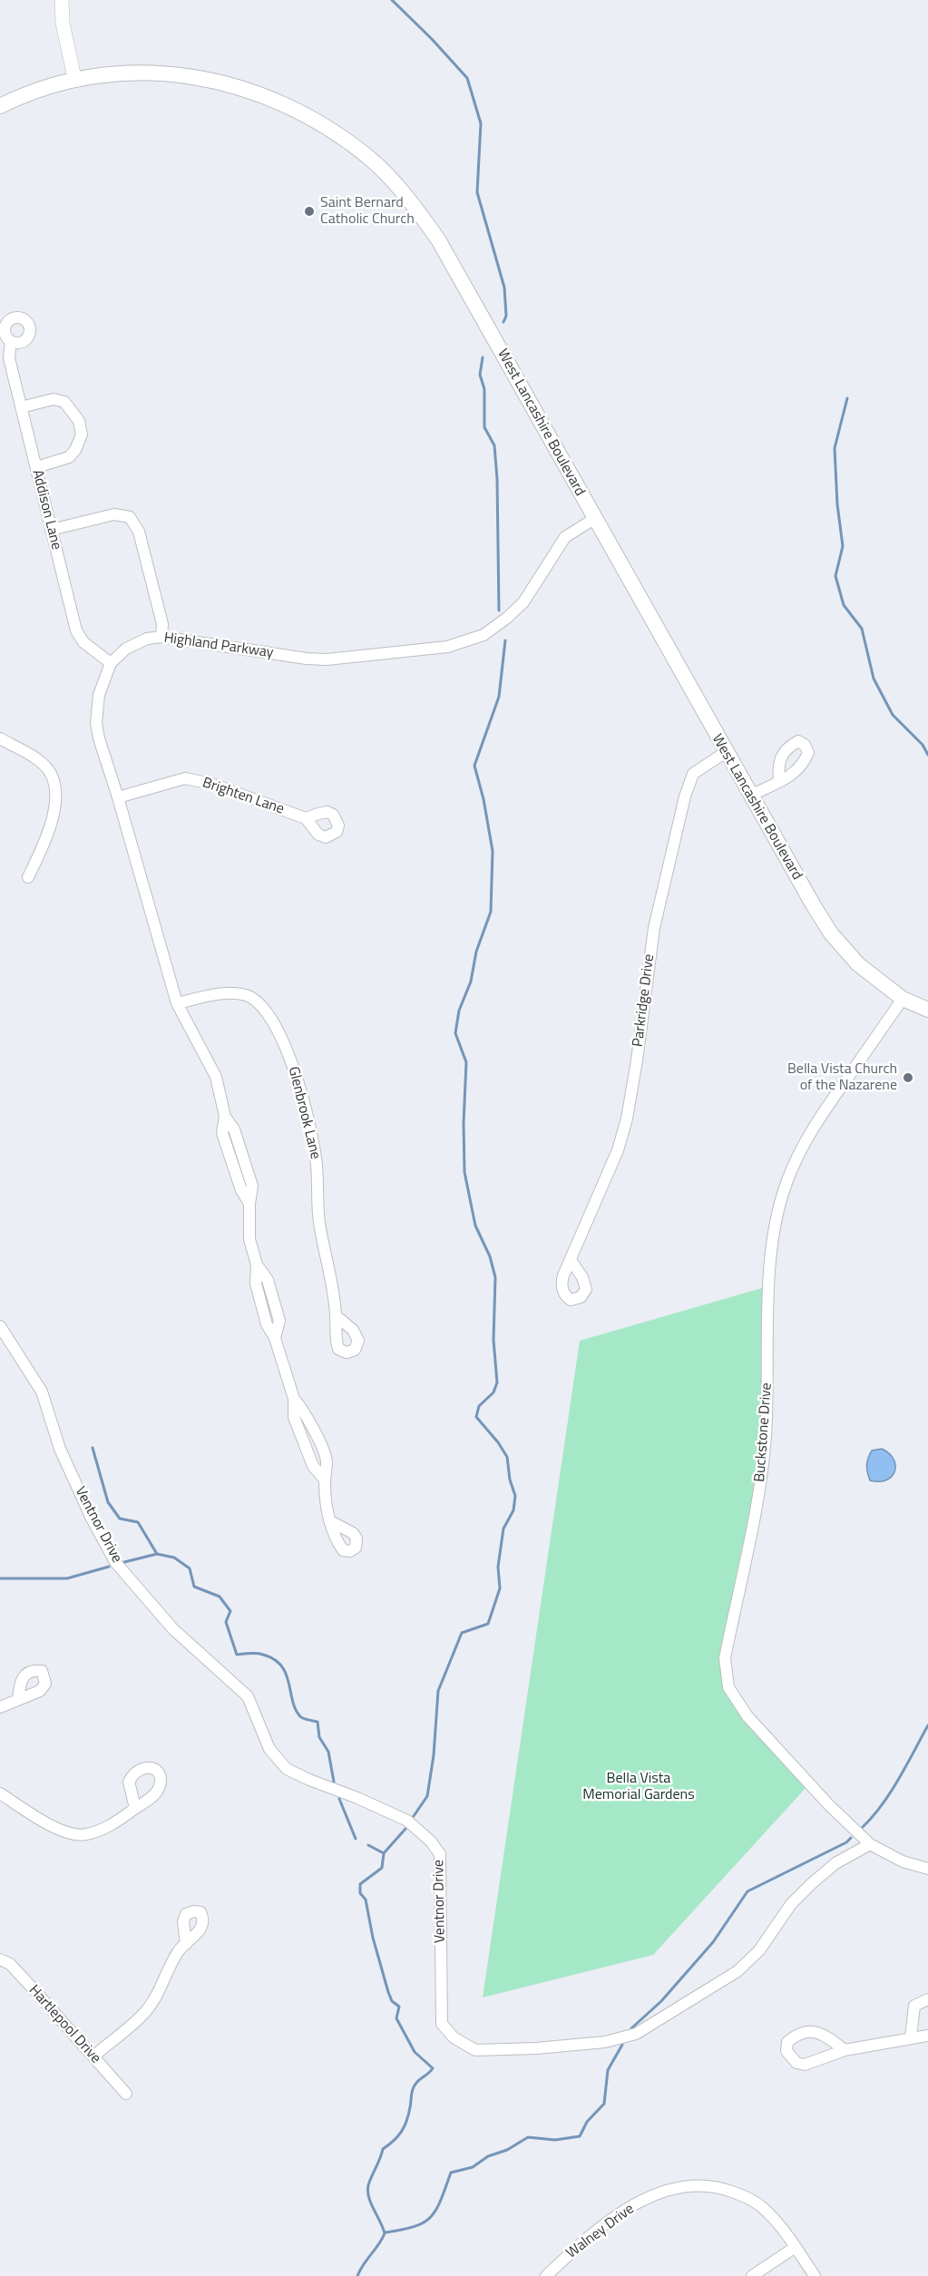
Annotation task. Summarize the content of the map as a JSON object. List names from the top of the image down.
{
  "streets": {
    "main road": ["West Lancashire Boulevard"],
    "street": [
      "Addison Lane",
      "Highland Parkway",
      "Brighten Lane",
      "Parkridge Drive",
      "Glenbrook Lane",
      "Buckstone Drive",
      "Ventnor Drive",
      "Hartlepool Drive",
      "Walney Drive"
    ]
  },
  "crossings": [
    ["West Lancashire Boulevard", "Highland Parkway"],
    ["West Lancashire Boulevard", "Parkridge Drive"],
    ["West Lancashire Boulevard", "Buckstone Drive"],
    ["Addison Lane", "Highland Parkway"],
    ["Buckstone Drive", "Ventnor Drive"]
  ],
  "parks": ["Bella Vista Memorial Gardens"],
  "places": ["Saint Bernard Catholic Church", "Bella Vista Church of the Nazarene"]
}
